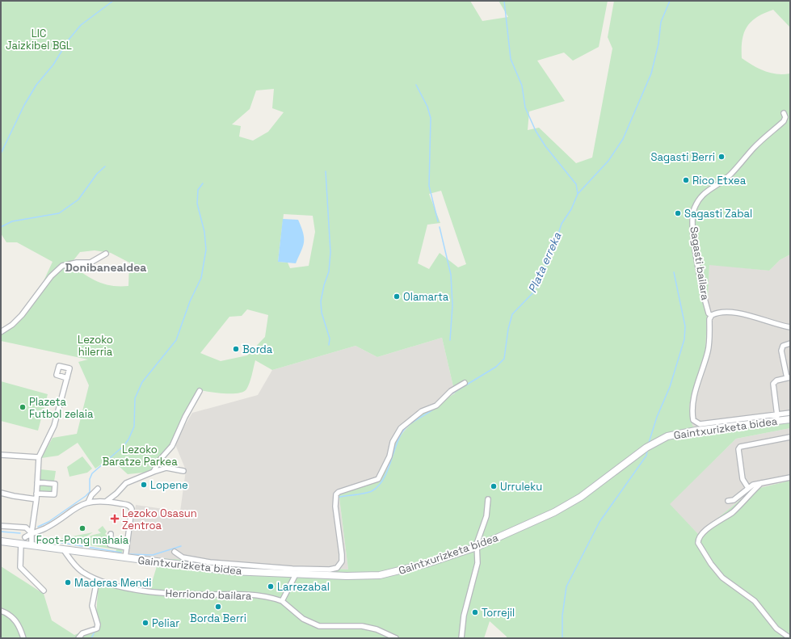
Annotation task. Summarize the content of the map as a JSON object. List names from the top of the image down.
{
  "streets": {
    "main road": ["Gaintxurizketa bidea"],
    "street": ["Sagasti bailara", "Herriondo bailara"]
  },
  "crossings": [
    ["Gaintxurizketa bidea", "Herriondo bailara"]
  ],
  "districts": ["Donibanealdea"],
  "water": ["Plata erreka"],
  "parks": ["LIC Jaizkibel BGL", "Lezoko hilerria", "Lezoko Baratze Parkea"],
  "places": {
    "other": [
      "Sagasti Berri",
      "Rico Etxea",
      "Sagasti Zabal",
      "Olamarta",
      "Borda",
      "Plazeta Futbol zelaia",
      "Lopene",
      "Urruleku",
      "Foot-Pong mahaia",
      "Maderas Mendi",
      "Larrezabal",
      "Borda Berri",
      "Torrejil",
      "Peliar"
    ],
    "health": ["Lezoko Osasun Zentroa"]
  }
}
